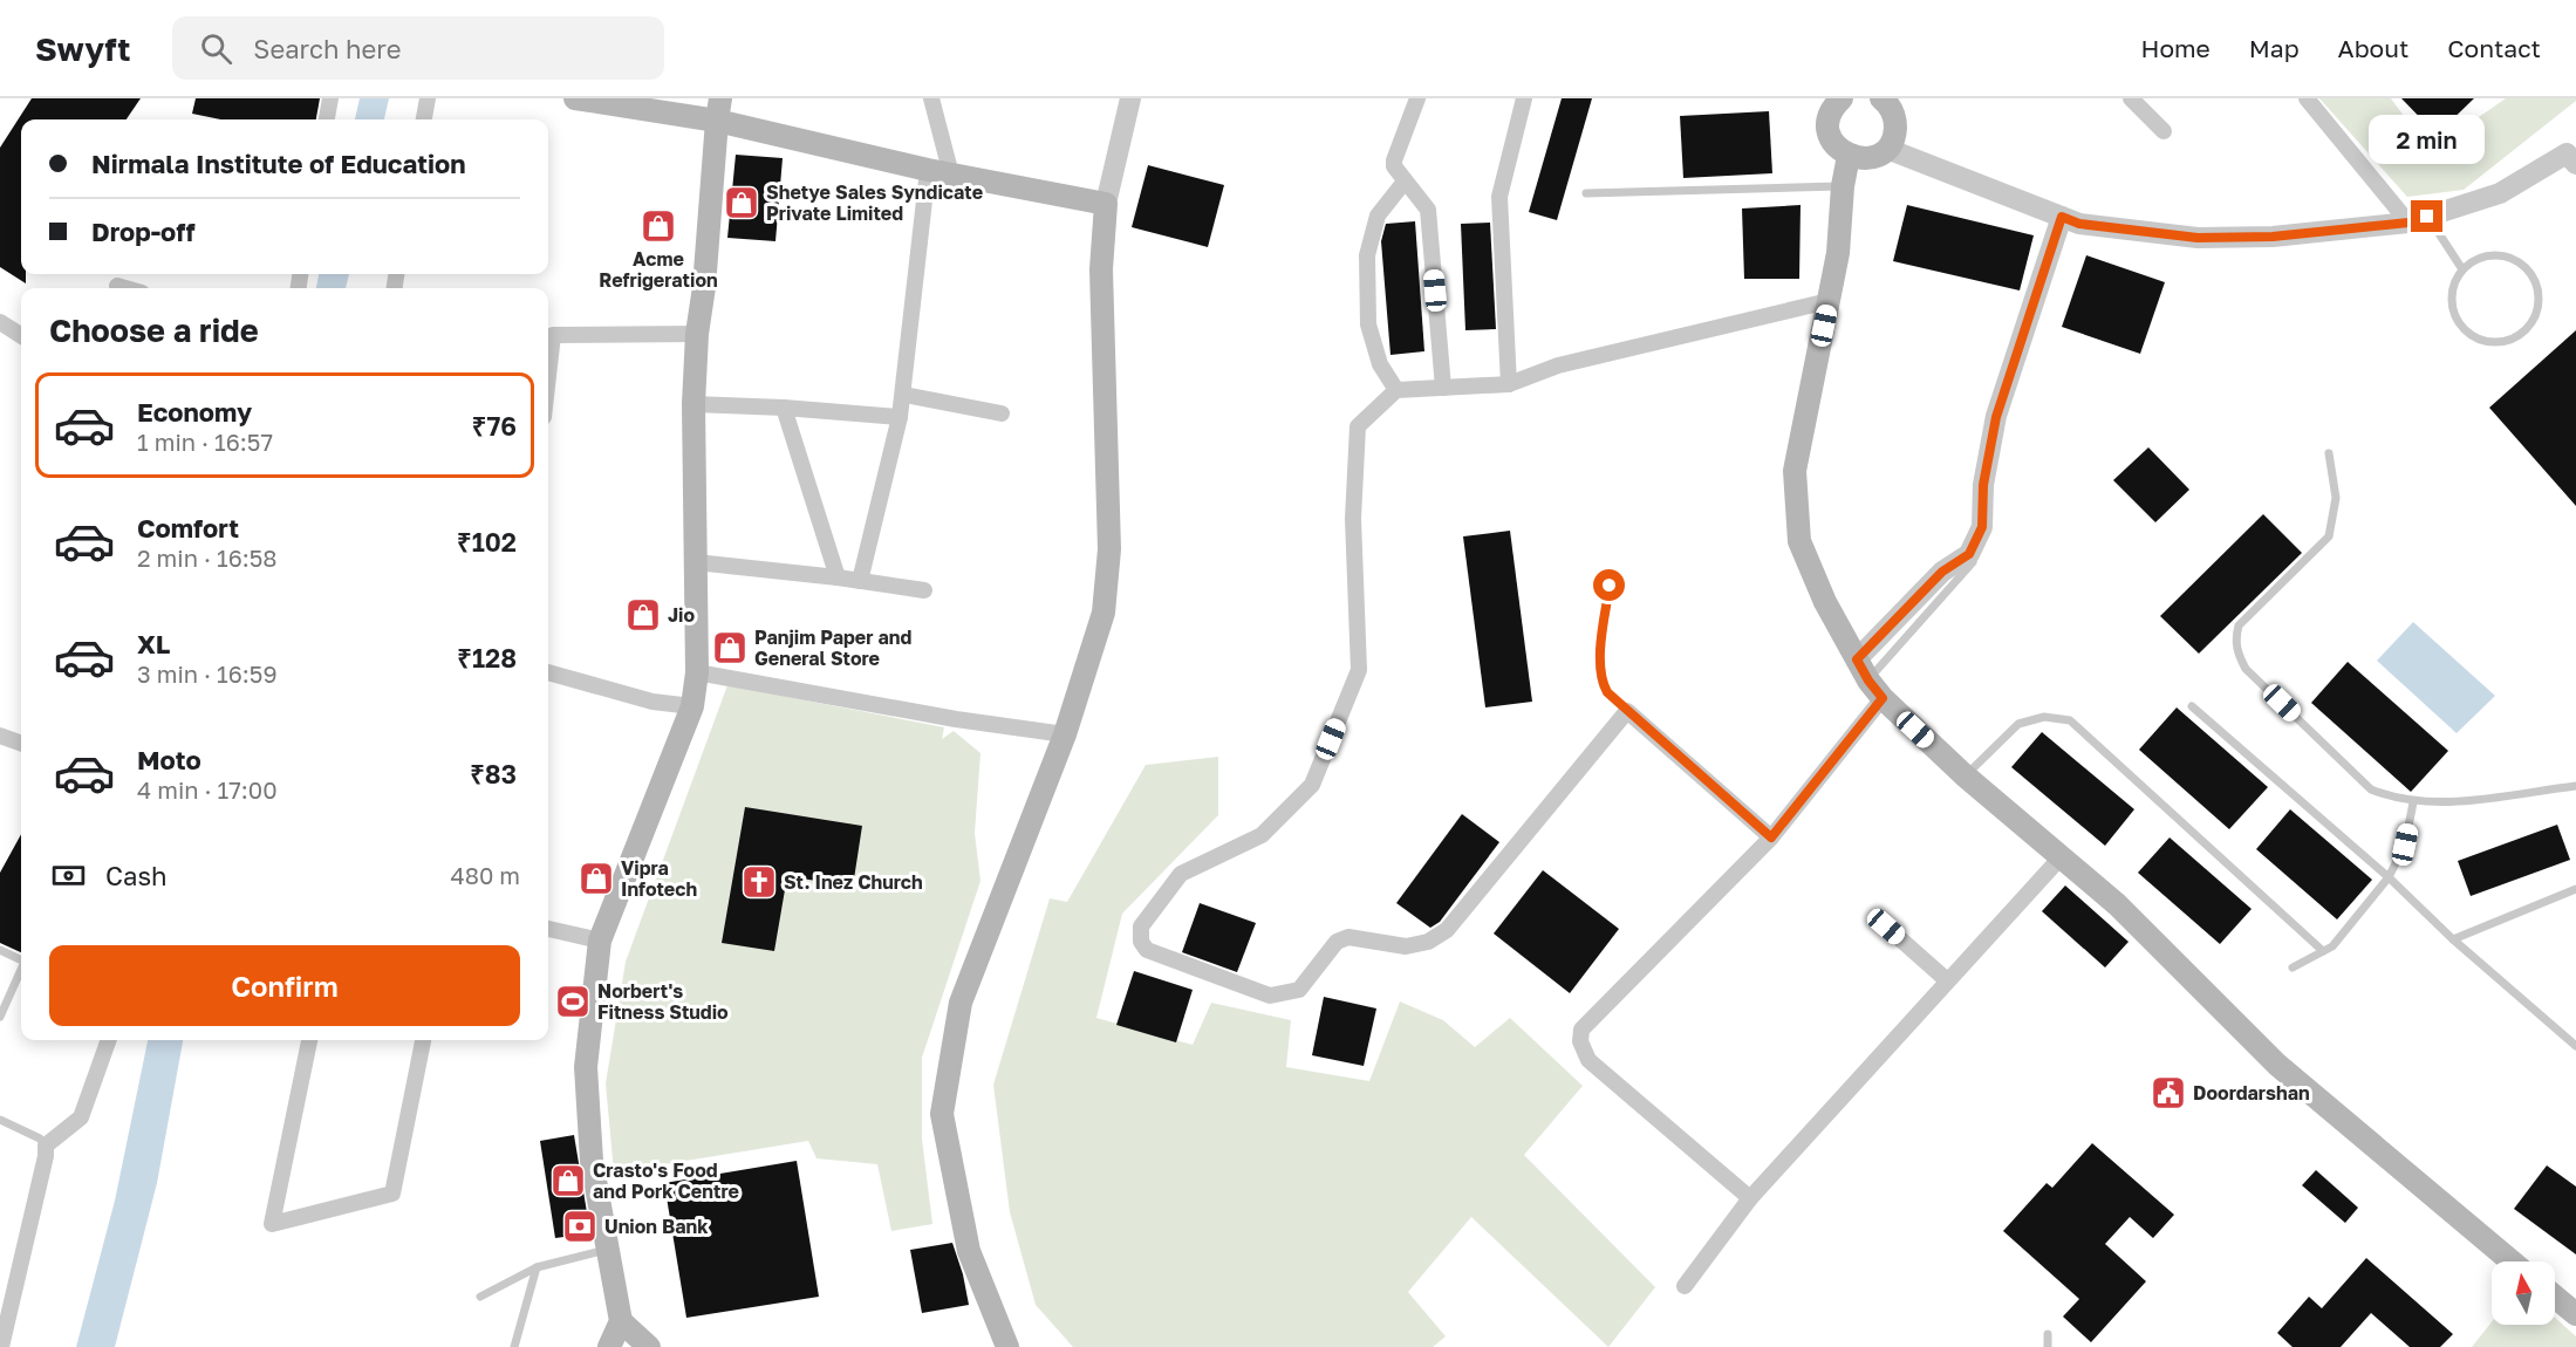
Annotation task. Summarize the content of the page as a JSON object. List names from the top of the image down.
{
  "places": {
    "shop": [
      "Shetye Sales Syndicate Private Limited",
      "Acme Refrigeration",
      "Jio",
      "Panjim Paper and General Store",
      "Vipra Infotech",
      "Crasto's Food and Pork Centre"
    ],
    "church": ["St. Inez Church"],
    "sports": ["Norbert's Fitness Studio"],
    "public building": ["Doordarshan"],
    "bank": ["Union Bank"]
  },
  "north": "top",
  "page": {
    "header": "Swyft",
    "search": "Search here",
    "nav": [
      "Home",
      "Map",
      "About",
      "Contact"
    ],
    "bubble": "2 min",
    "banner": ["Nirmala Institute of Education", "Drop-off"],
    "heading": "Choose a ride",
    "list": [
      {
        "name": "Economy",
        "note": "1 min · 16:57",
        "value": "₹76"
      },
      {
        "name": "Comfort",
        "note": "2 min · 16:58",
        "value": "₹102"
      },
      {
        "name": "XL",
        "note": "3 min · 16:59",
        "value": "₹128"
      },
      {
        "name": "Moto",
        "note": "4 min · 17:00",
        "value": "₹83"
      }
    ],
    "pay": ["Cash", "480 m"],
    "buttons": "Confirm"
  }
}
